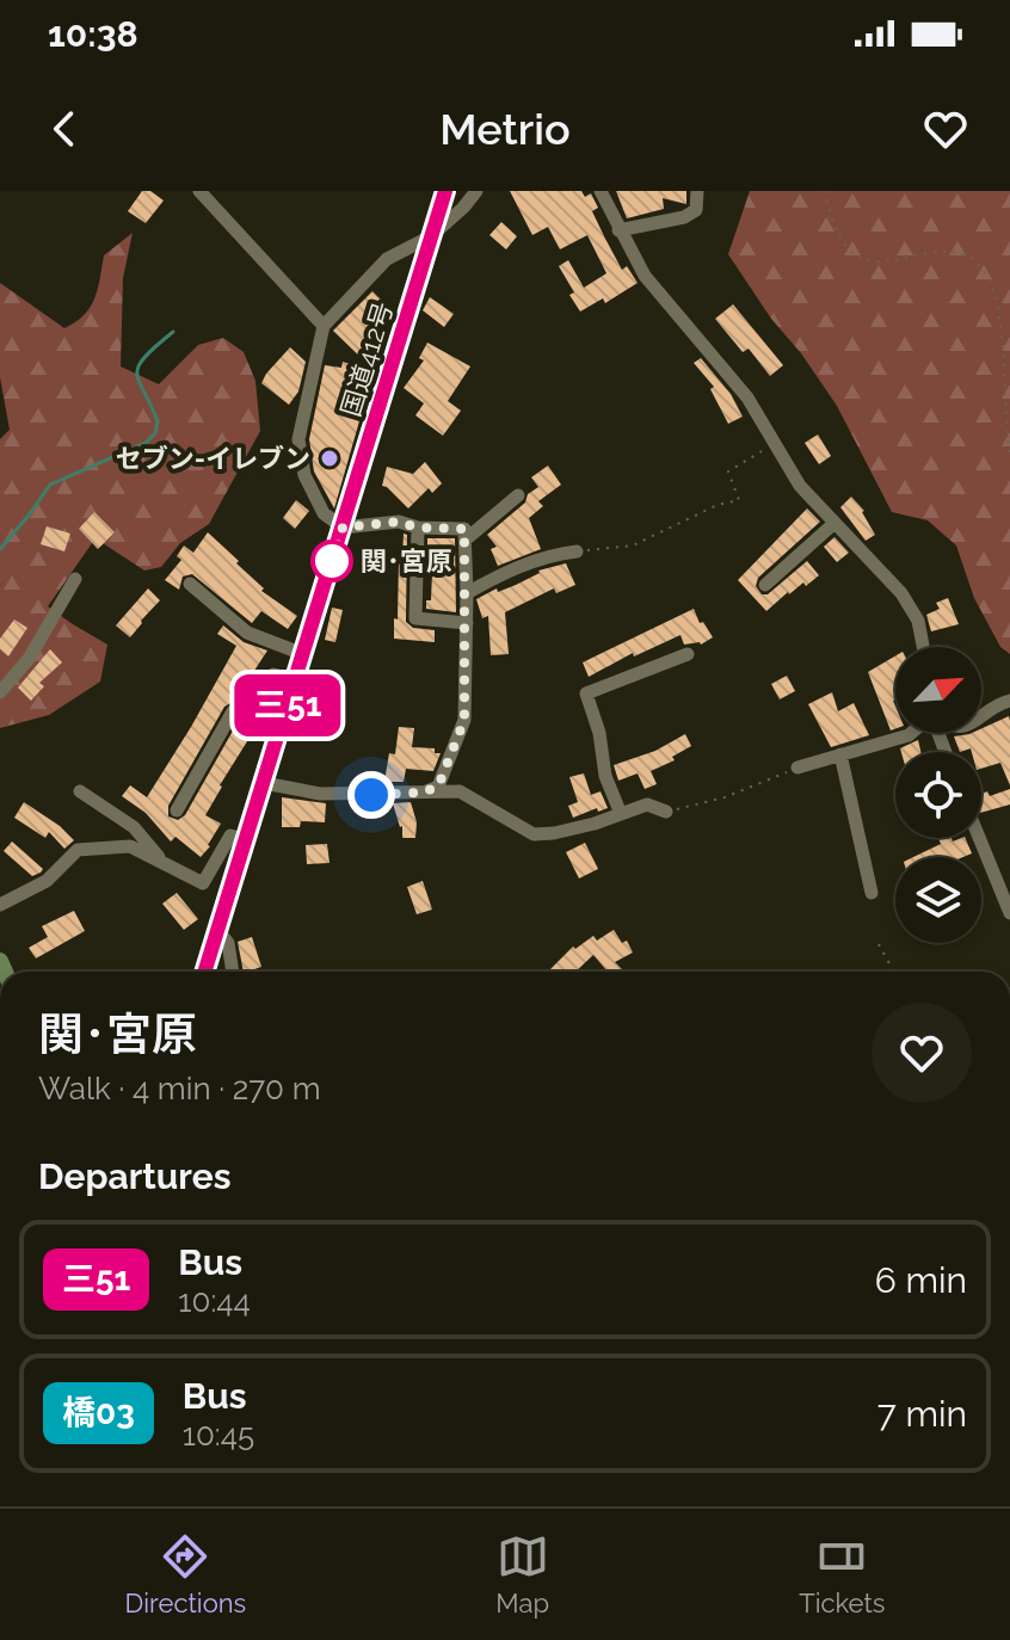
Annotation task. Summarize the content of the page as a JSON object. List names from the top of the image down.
{
  "streets": {
    "highway": ["国道412号"]
  },
  "places": ["セブン-イレブン", "関･宮原"],
  "lines": ["bus line 三51"],
  "north": "top right",
  "page": {
    "status": "10:38",
    "header": "Metrio",
    "on_map": "三51",
    "heading": [
      ["関･宮原", "Walk · 4 min · 270 m"],
      "Departures"
    ],
    "list": [
      {
        "mark": "三51",
        "name": "Bus",
        "note": "10:44",
        "value": "6 min"
      },
      {
        "mark": "橋03",
        "name": "Bus",
        "note": "10:45",
        "value": "7 min"
      }
    ],
    "tabs": ["Directions", "Map", "Tickets"]
  }
}
